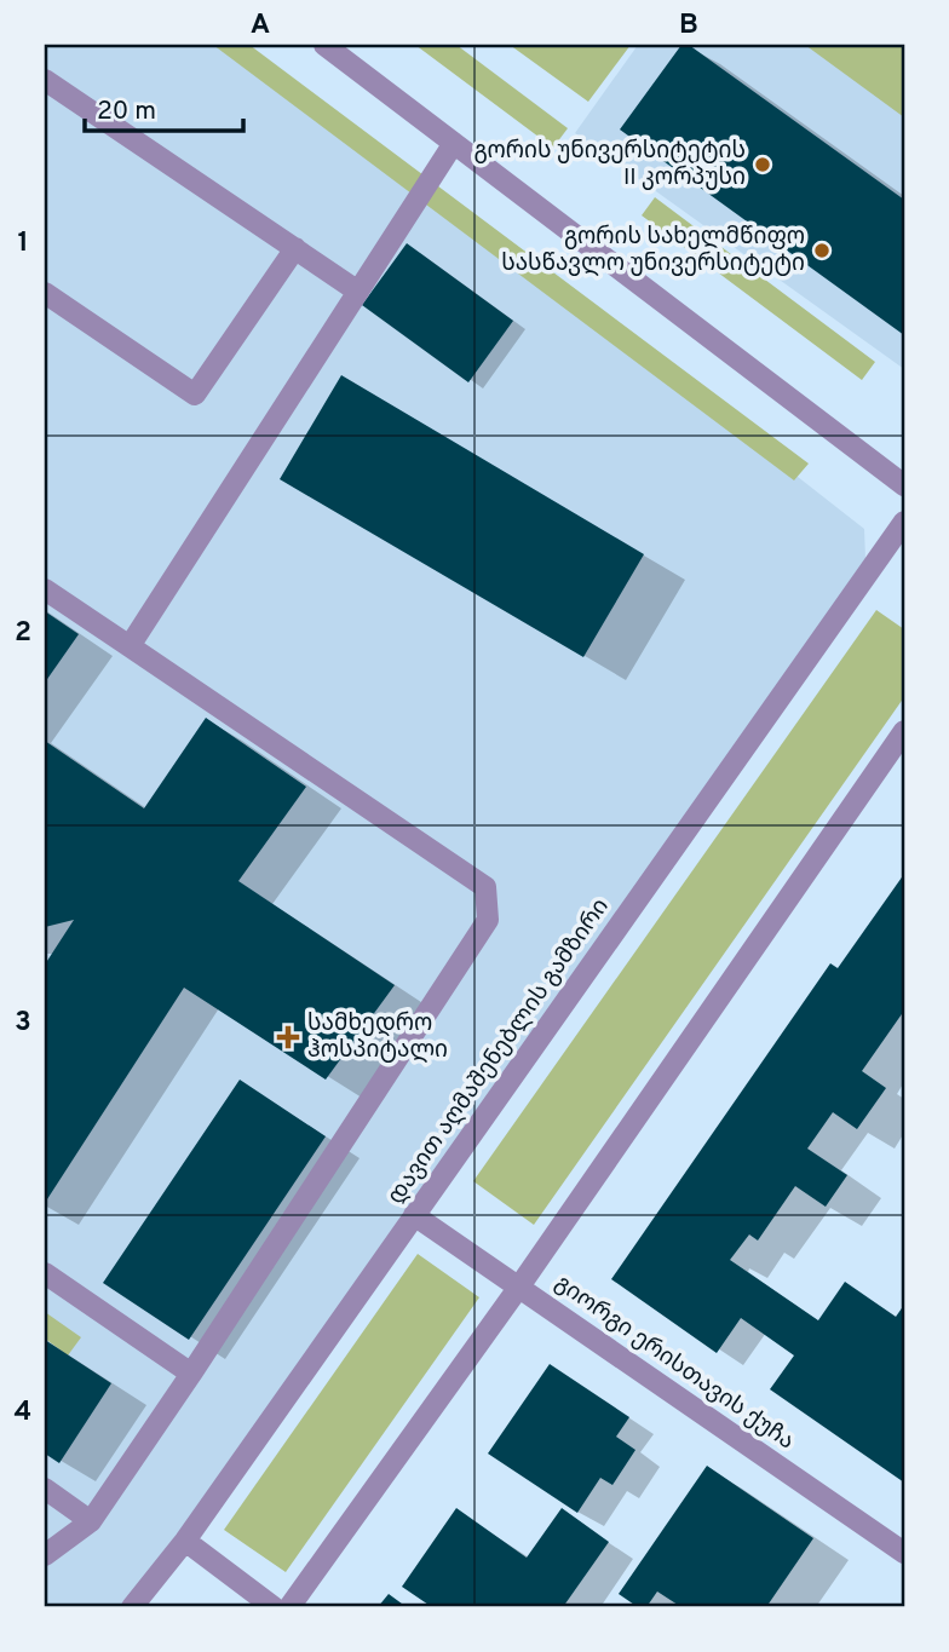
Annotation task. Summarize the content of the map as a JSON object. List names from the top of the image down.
{
  "streets": {
    "street": ["დავით აღმაშენებლის გამზირი", "გიორგი ერისთავის ქუჩა"]
  },
  "crossings": [
    ["დავით აღმაშენებლის გამზირი", "გიორგი ერისთავის ქუჩა"]
  ],
  "places": {
    "other": ["გორის უნივერსიტეტის II კორპუსი", "გორის სახელმწიფო სასწავლო უნივერსიტეტი"],
    "health": ["სამხედრო ჰოსპიტალი"]
  },
  "scale_bar": "20 m",
  "grid": {
    "columns": ["A", "B"],
    "rows": [
      "1",
      "2",
      "3",
      "4"
    ]
  }
}
